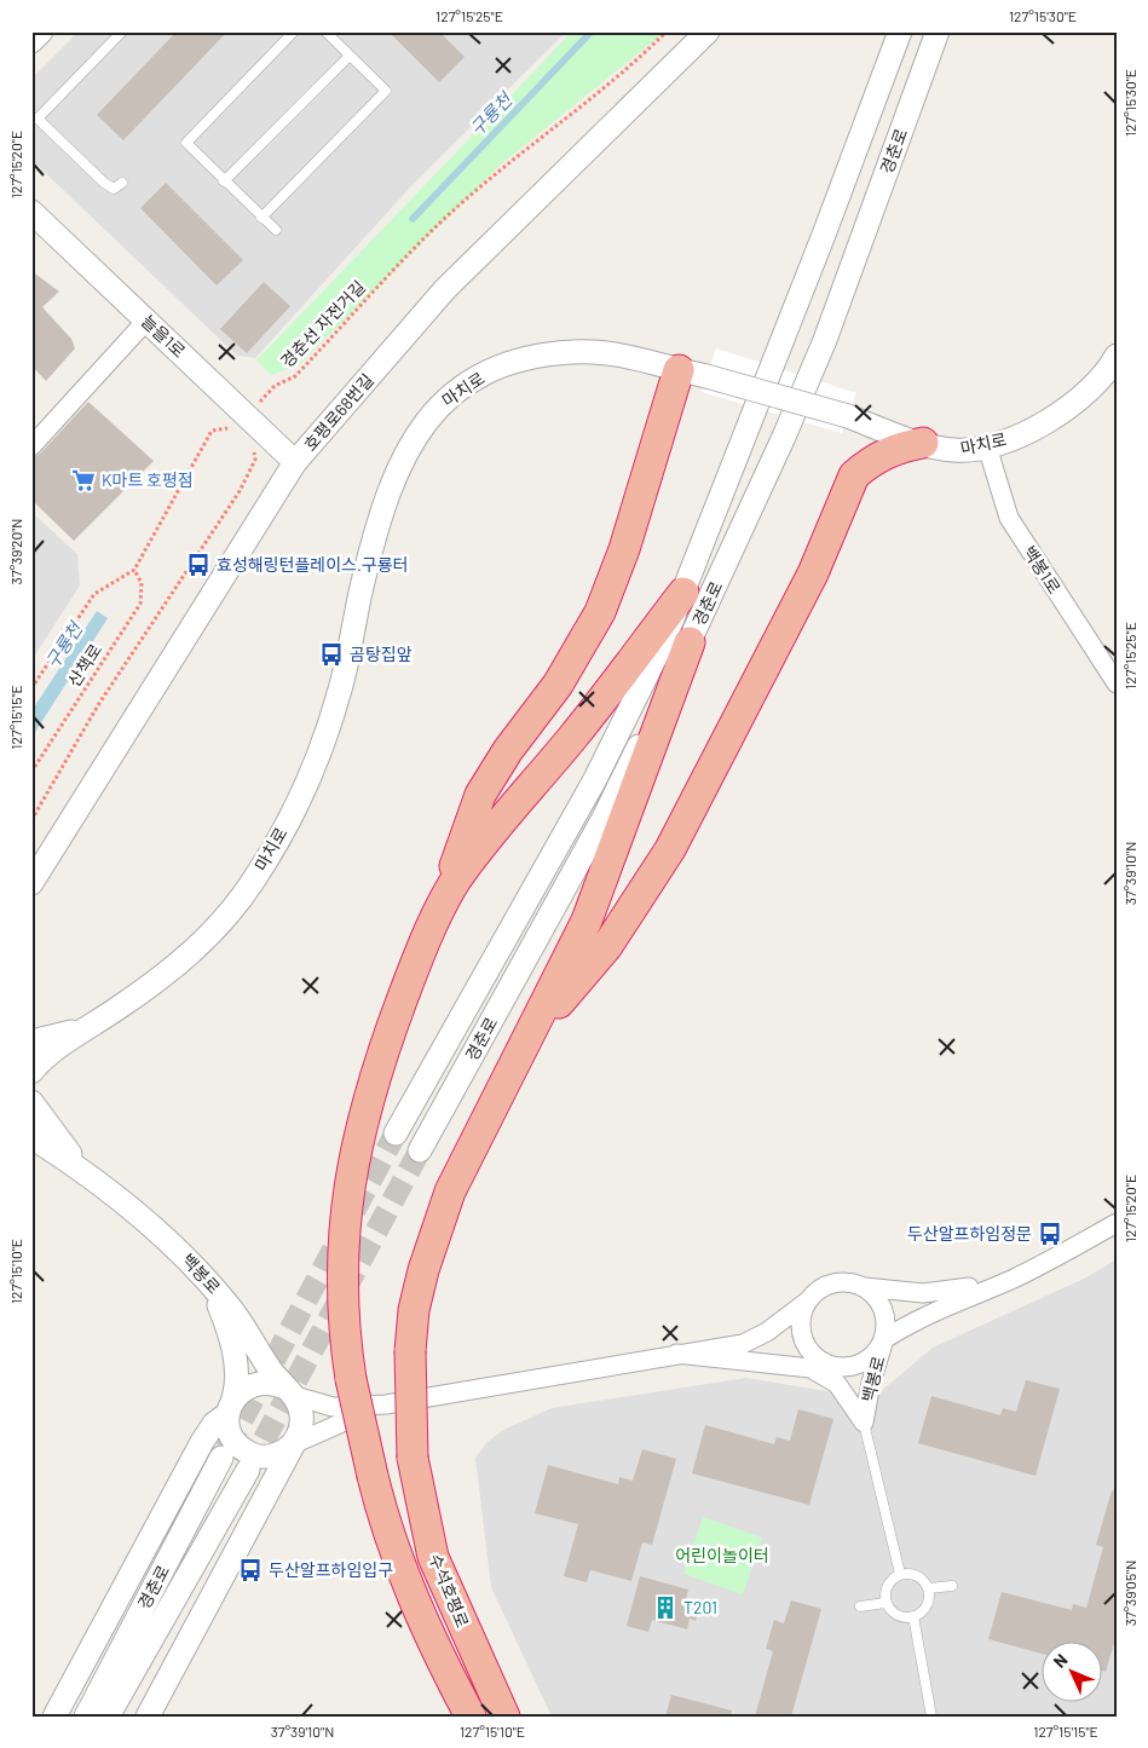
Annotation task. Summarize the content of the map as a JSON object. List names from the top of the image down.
{
  "streets": {
    "highway": ["수석호평로"],
    "street": [
      "경춘로",
      "늘을1로",
      "마치로",
      "호평로68번길",
      "백봉1로",
      "백봉로"
    ],
    "path": ["경춘선 자전거길", "산책로"]
  },
  "crossings": [
    ["경춘선 자전거길", "늘을1로"],
    ["경춘선 자전거길", "산책로"],
    ["늘을1로", "호평로68번길"],
    ["늘을1로", "산책로"],
    ["마치로", "백봉1로"]
  ],
  "water": ["구룡천"],
  "parks": ["어린이놀이터"],
  "places": {
    "supermarket": ["K마트 호평점"],
    "bus stop": [
      "효성해링턴플레이스.구룡터",
      "곰탕집앞",
      "두산알프하임정문",
      "두산알프하임입구"
    ],
    "building": ["T201"]
  },
  "north": "top left",
  "coordinates": [
    "127°15'25\"E",
    "127°15'30\"E",
    "127°15'20\"E",
    "37°39'20\"N",
    "127°15'15\"E",
    "37°39'10\"N",
    "127°15'10\"E",
    "37°39'05\"N"
  ]
}
